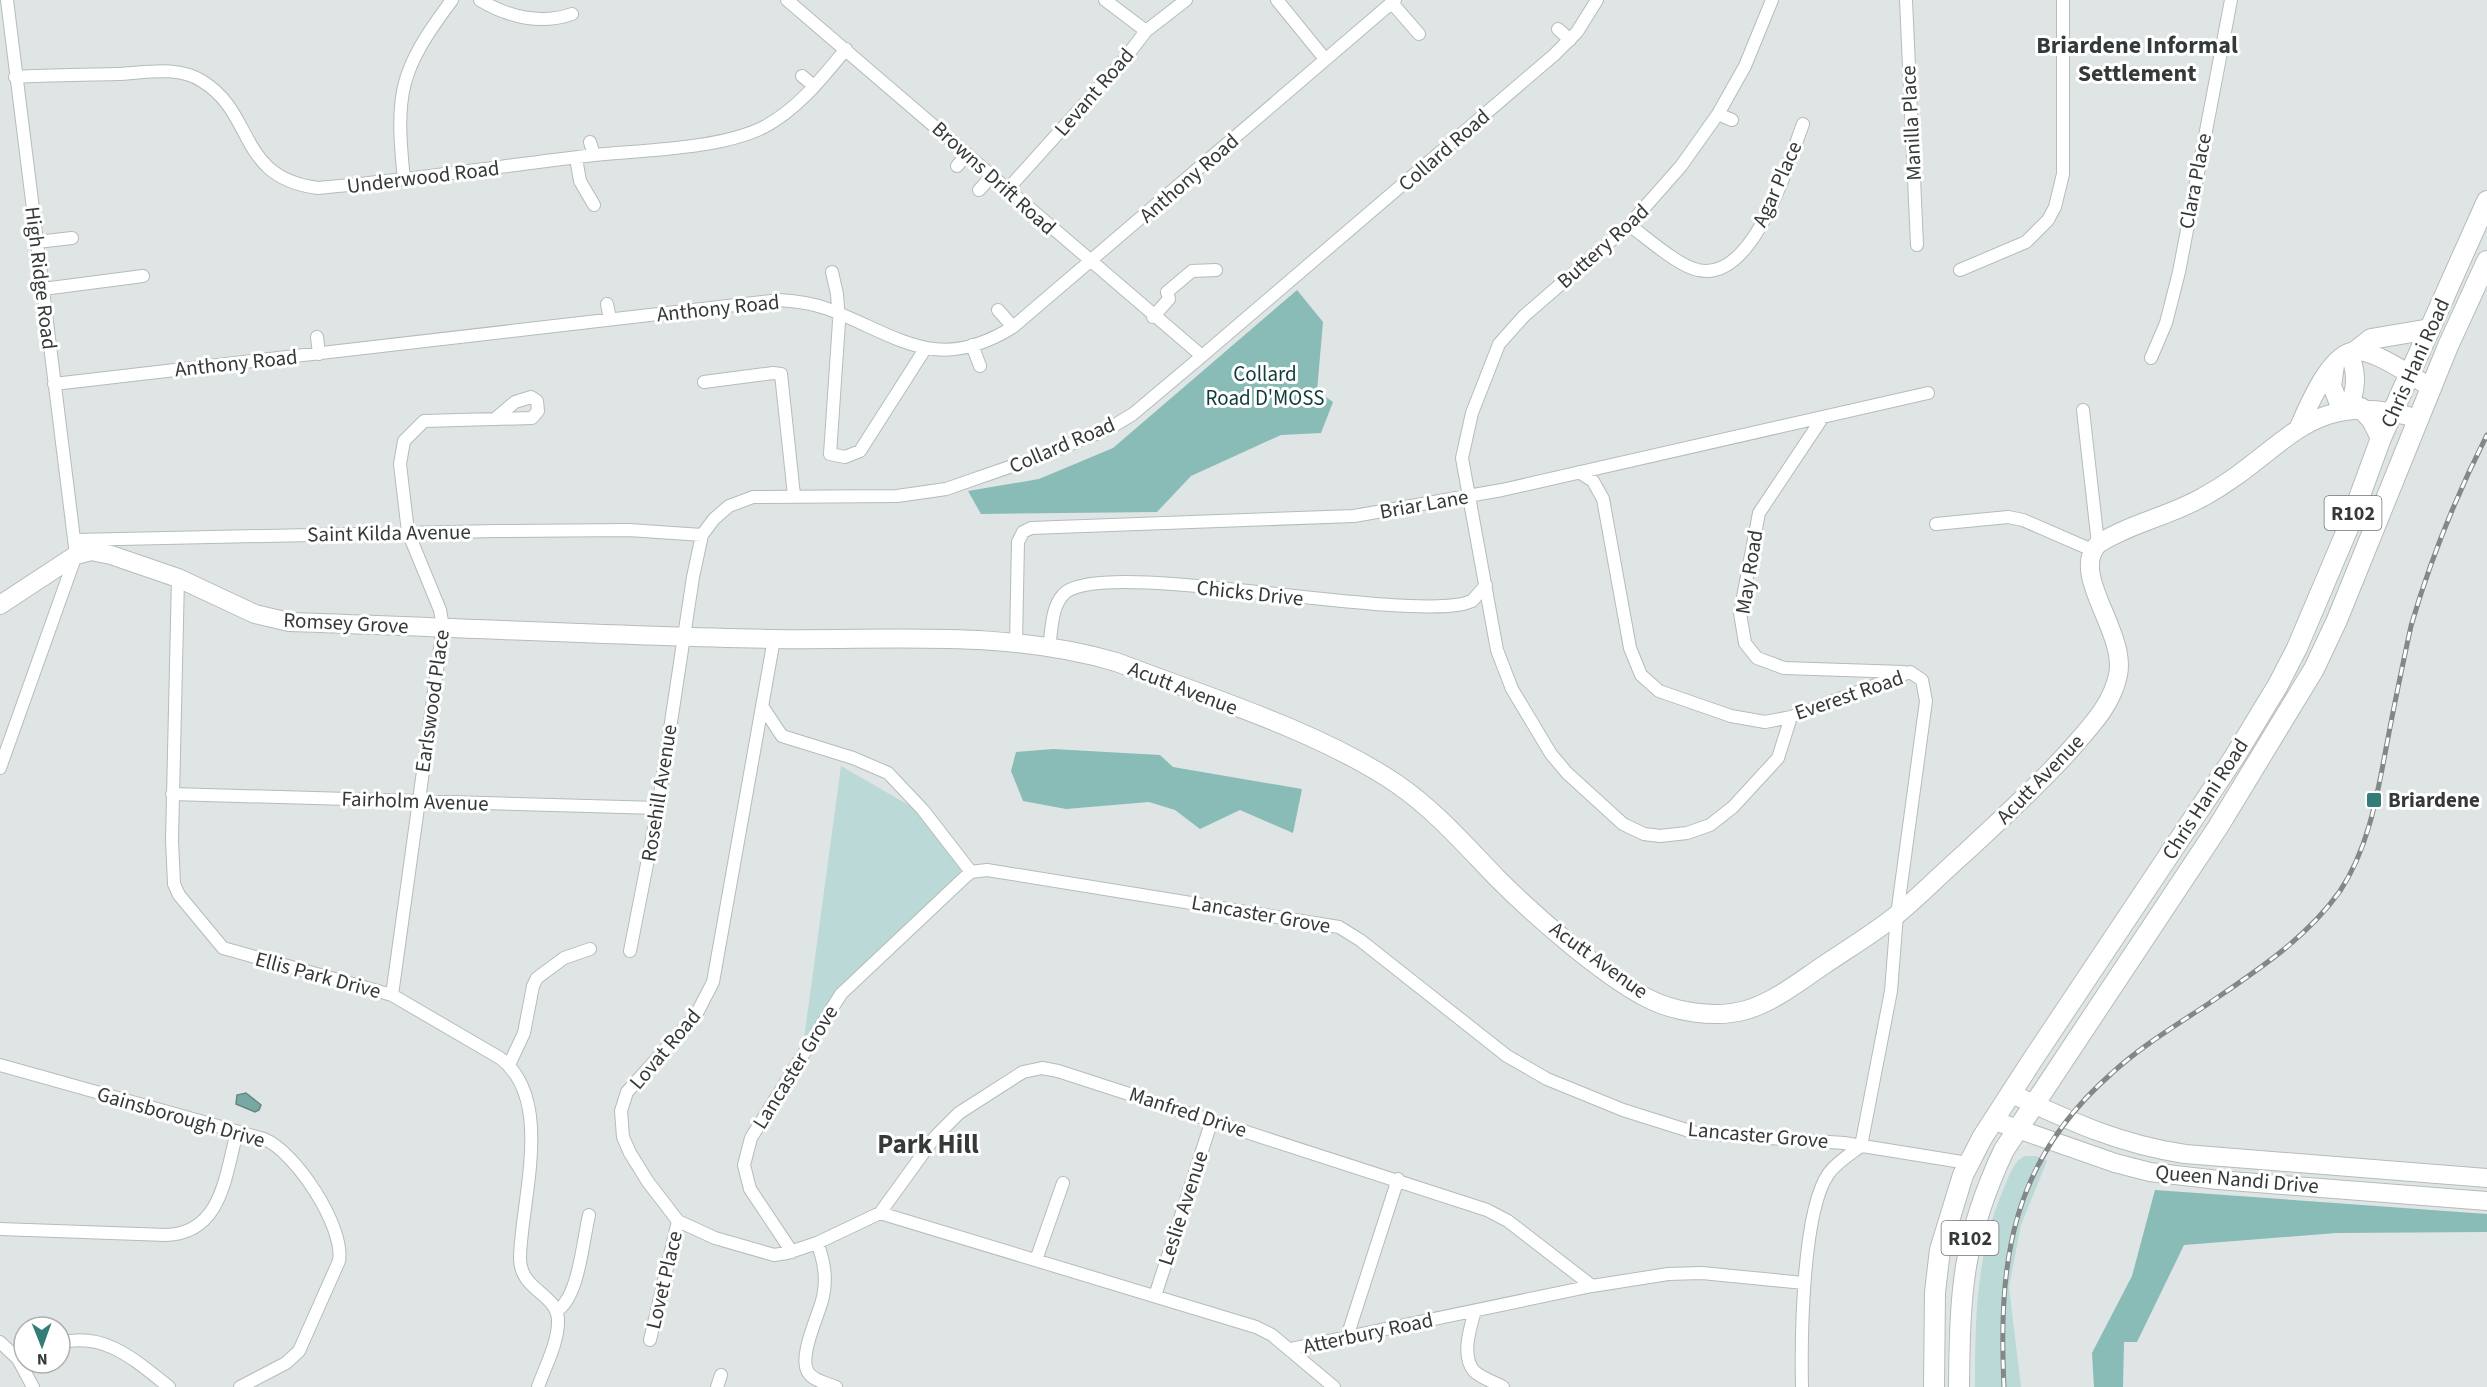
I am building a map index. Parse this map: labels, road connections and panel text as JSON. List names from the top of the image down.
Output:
{
  "streets": {
    "main road": ["Chris Hani Road", "R102"],
    "street": [
      "Levant Road",
      "Manilla Place",
      "Collard Road",
      "Underwood Road",
      "Browns Drift Road",
      "Anthony Road",
      "Clara Place",
      "Agar Place",
      "Buttery Road",
      "High Ridge Road",
      "Briar Lane",
      "Saint Kilda Avenue",
      "May Road",
      "Chicks Drive",
      "Romsey Grove",
      "Acutt Avenue",
      "Everest Road",
      "Earlswood Place",
      "Rosehill Avenue",
      "Fairholm Avenue",
      "Lancaster Grove",
      "Ellis Park Drive",
      "Lovat Road",
      "Manfred Drive",
      "Gainsborough Drive",
      "Queen Nandi Drive",
      "Leslie Avenue",
      "Lovet Place",
      "Atterbury Road"
    ]
  },
  "crossings": [
    ["Levant Road", "Browns Drift Road"],
    ["Collard Road", "Browns Drift Road"],
    ["Collard Road", "Saint Kilda Avenue"],
    ["Underwood Road", "Browns Drift Road"],
    ["Underwood Road", "High Ridge Road"],
    ["Browns Drift Road", "Anthony Road"],
    ["Anthony Road", "High Ridge Road"],
    ["Agar Place", "Buttery Road"],
    ["Buttery Road", "Briar Lane"],
    ["Buttery Road", "Chicks Drive"],
    ["Buttery Road", "Everest Road"],
    ["High Ridge Road", "Saint Kilda Avenue"],
    ["High Ridge Road", "Romsey Grove"],
    ["Chris Hani Road", "Lancaster Grove"],
    ["Chris Hani Road", "Queen Nandi Drive"],
    ["Briar Lane", "May Road"],
    ["Briar Lane", "Acutt Avenue"],
    ["Briar Lane", "Everest Road"],
    ["Saint Kilda Avenue", "Romsey Grove"],
    ["Saint Kilda Avenue", "Earlswood Place"],
    ["May Road", "Everest Road"],
    ["Chicks Drive", "Acutt Avenue"],
    ["Romsey Grove", "Acutt Avenue"],
    ["Romsey Grove", "Earlswood Place"],
    ["Romsey Grove", "Rosehill Avenue"],
    ["Romsey Grove", "Ellis Park Drive"],
    ["Acutt Avenue", "Everest Road"],
    ["Acutt Avenue", "Rosehill Avenue"],
    ["Acutt Avenue", "Lovat Road"],
    ["Everest Road", "Lancaster Grove"],
    ["Earlswood Place", "Fairholm Avenue"],
    ["Earlswood Place", "Ellis Park Drive"],
    ["Rosehill Avenue", "Fairholm Avenue"],
    ["Fairholm Avenue", "Ellis Park Drive"],
    ["Lancaster Grove", "Manfred Drive"],
    ["Lovat Road", "Lovet Place"],
    ["Manfred Drive", "Leslie Avenue"],
    ["Manfred Drive", "Atterbury Road"],
    ["Leslie Avenue", "Atterbury Road"]
  ],
  "districts": ["Briardene Informal Settlement", "Park Hill"],
  "parks": ["Collard Road D'MOSS"],
  "places": {
    "transit": ["Briardene"]
  },
  "north": "bottom"
}
